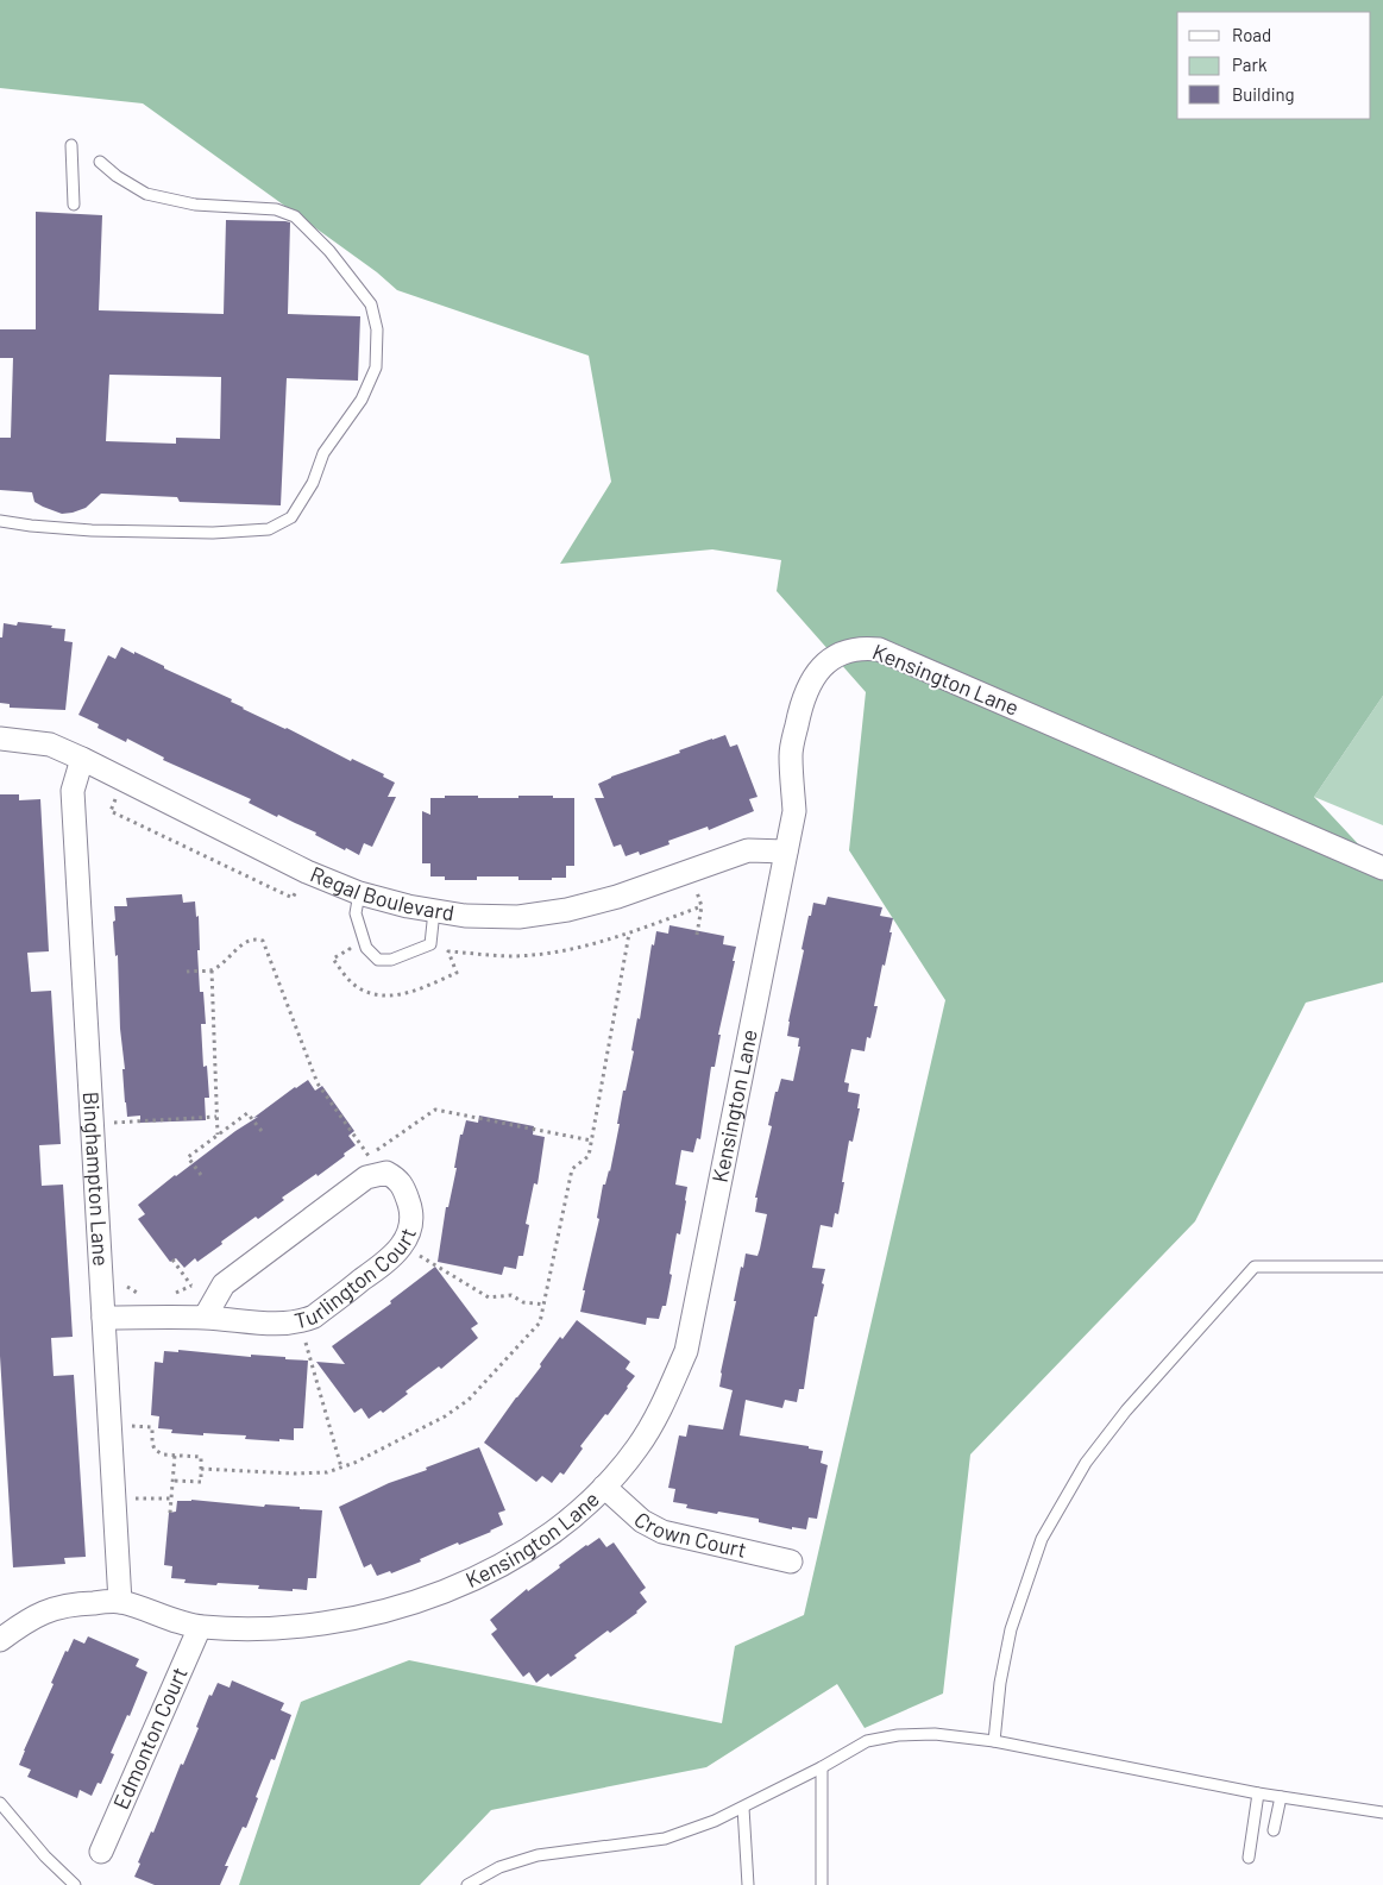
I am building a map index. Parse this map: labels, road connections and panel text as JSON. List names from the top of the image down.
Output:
{
  "streets": {
    "street": [
      "Kensington Lane",
      "Regal Boulevard",
      "Binghampton Lane",
      "Turlington Court",
      "Crown Court",
      "Edmonton Court"
    ]
  },
  "crossings": [
    ["Kensington Lane", "Regal Boulevard"],
    ["Kensington Lane", "Binghampton Lane"],
    ["Kensington Lane", "Crown Court"],
    ["Kensington Lane", "Edmonton Court"],
    ["Regal Boulevard", "Binghampton Lane"],
    ["Binghampton Lane", "Turlington Court"]
  ],
  "legend": ["Road", "Park", "Building"]
}
